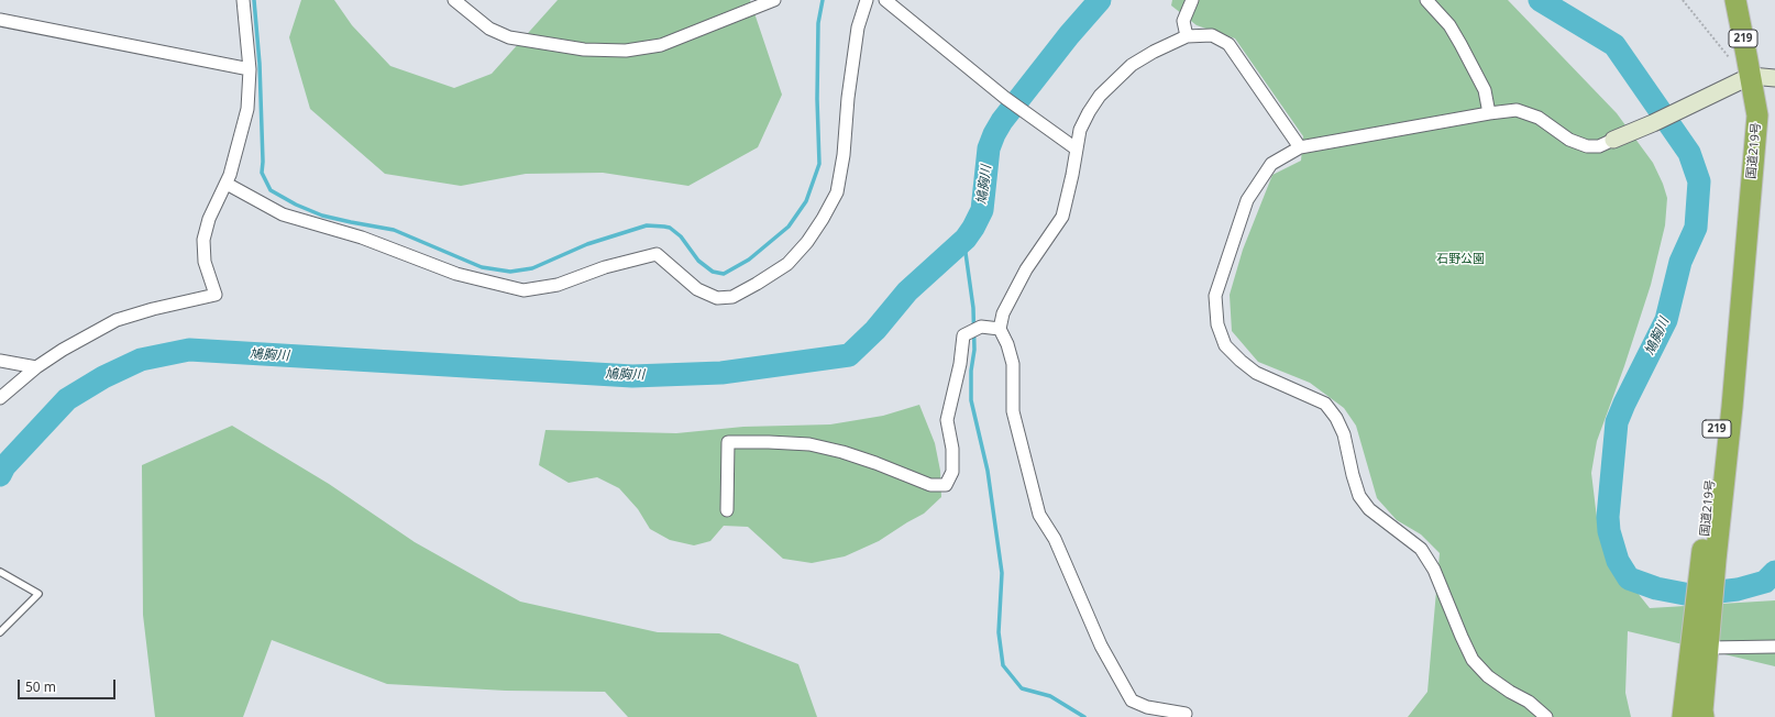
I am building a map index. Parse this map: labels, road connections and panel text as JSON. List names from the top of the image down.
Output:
{
  "streets": {
    "highway": ["219", "国道219号"]
  },
  "water": ["鳩胸川"],
  "parks": ["石野公園"],
  "scale_bar": "50 m"
}
